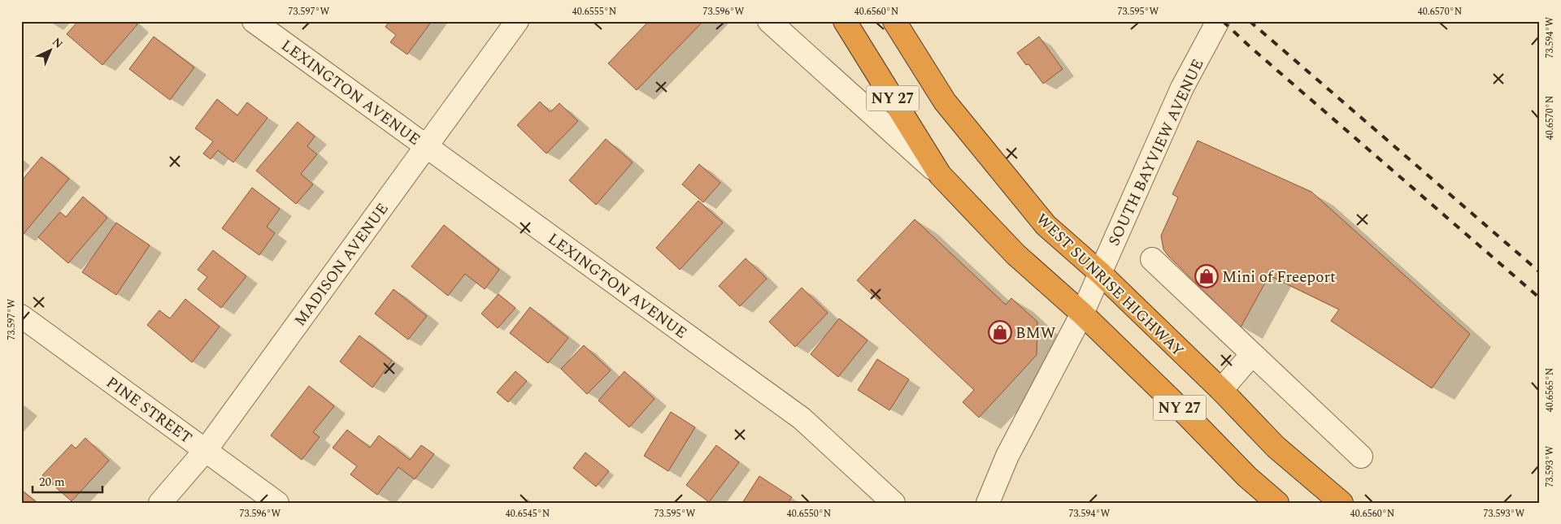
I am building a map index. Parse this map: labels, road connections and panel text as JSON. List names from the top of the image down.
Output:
{
  "streets": {
    "highway": ["NY 27", "WEST SUNRISE HIGHWAY"],
    "street": [
      "LEXINGTON AVENUE",
      "SOUTH BAYVIEW AVENUE",
      "MADISON AVENUE",
      "PINE STREET"
    ]
  },
  "crossings": [
    ["LEXINGTON AVENUE", "MADISON AVENUE"],
    ["NY 27", "SOUTH BAYVIEW AVENUE"],
    ["SOUTH BAYVIEW AVENUE", "WEST SUNRISE HIGHWAY"],
    ["MADISON AVENUE", "PINE STREET"]
  ],
  "places": {
    "shop": ["Mini of Freeport", "BMW"]
  },
  "scale_bar": "20 m",
  "north": "top right",
  "coordinates": [
    "73.597°W",
    "40.6555°N",
    "73.596°W",
    "40.6560°N",
    "73.595°W",
    "40.6570°N",
    "73.594°W",
    "40.6565°N",
    "73.593°W",
    "40.6545°N",
    "40.6550°N"
  ]
}
